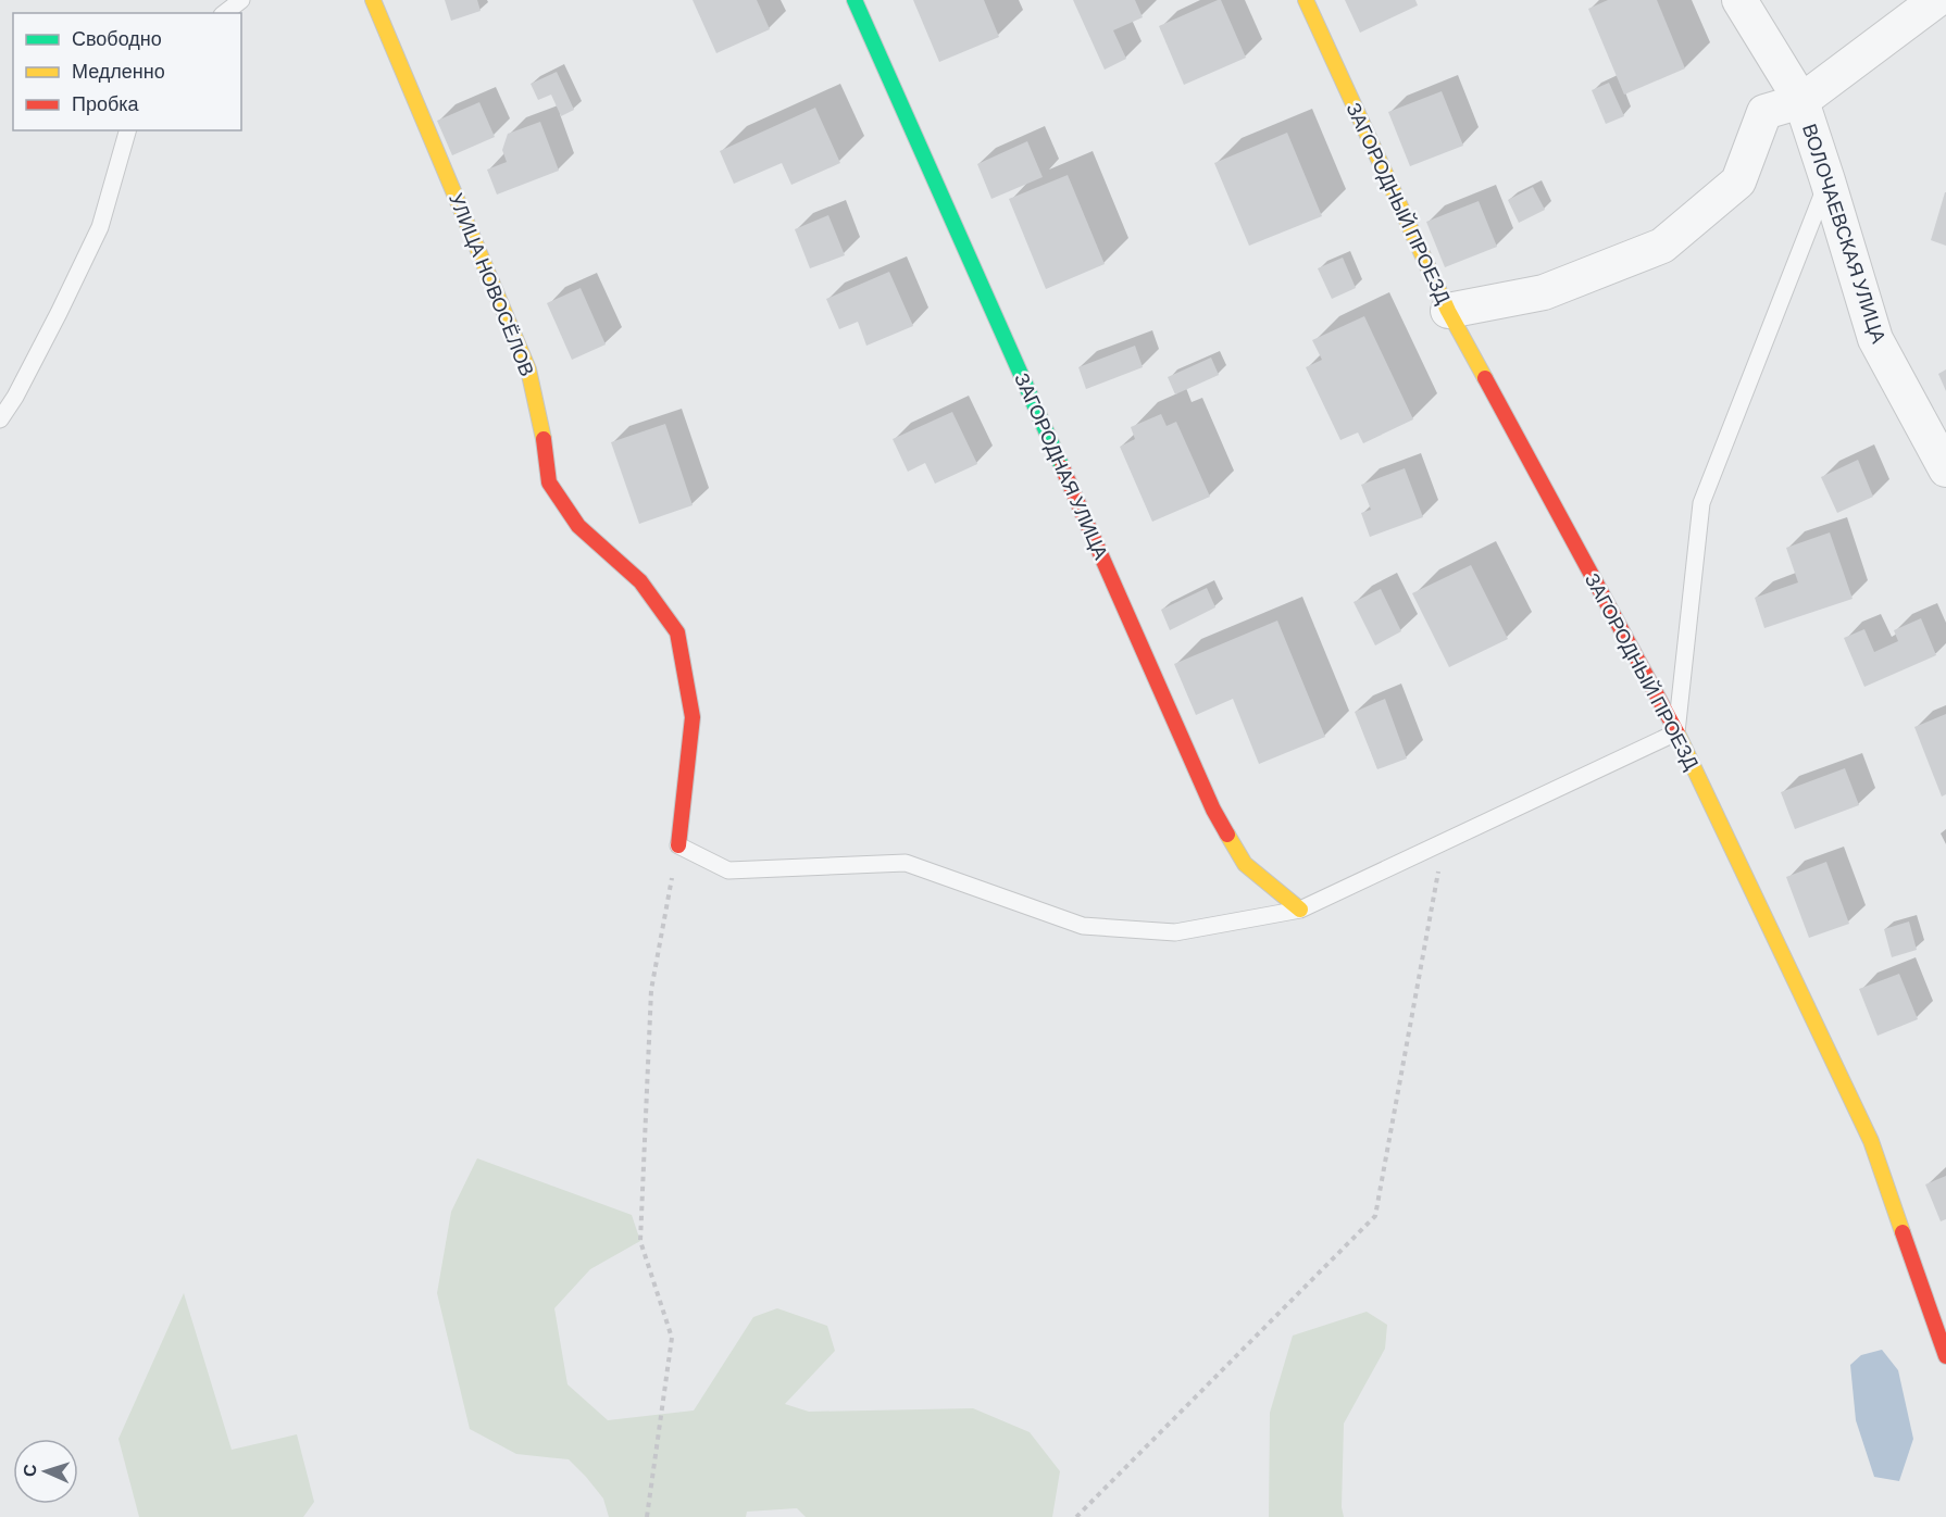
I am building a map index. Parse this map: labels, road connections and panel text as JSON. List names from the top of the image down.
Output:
{
  "streets": {
    "street": [
      "ЗАГОРОДНЫЙ ПРОЕЗД",
      "ВОЛОЧАЕВСКАЯ УЛИЦА",
      "УЛИЦА НОВОСЁЛОВ",
      "ЗАГОРОДНАЯ УЛИЦА"
    ]
  },
  "legend": ["Свободно", "Медленно", "Пробка"],
  "north": "left"
}
